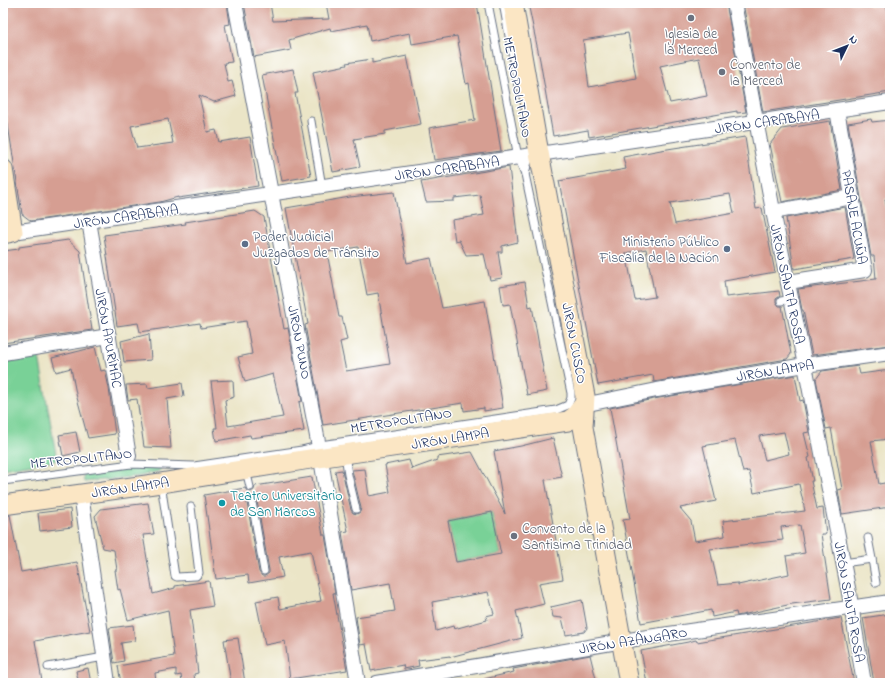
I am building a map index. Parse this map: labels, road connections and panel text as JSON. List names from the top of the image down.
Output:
{
  "streets": {
    "street": [
      "JIRÓN CARABAYA",
      "PASAJE ACUÑA",
      "JIRÓN SANTA ROSA",
      "JIRÓN APURÍMAC",
      "JIRÓN PUNO",
      "JIRÓN CUSCO",
      "JIRÓN LAMPA",
      "JIRÓN AZÁNGARO"
    ],
    "lane": ["METROPOLITANO"]
  },
  "crossings": [
    ["METROPOLITANO", "JIRÓN CARABAYA"],
    ["METROPOLITANO", "JIRÓN PUNO"],
    ["METROPOLITANO", "JIRÓN CUSCO"],
    ["METROPOLITANO", "JIRÓN LAMPA"],
    ["JIRÓN CARABAYA", "PASAJE ACUÑA"],
    ["JIRÓN CARABAYA", "JIRÓN SANTA ROSA"],
    ["JIRÓN CARABAYA", "JIRÓN APURÍMAC"],
    ["JIRÓN CARABAYA", "JIRÓN PUNO"],
    ["JIRÓN CARABAYA", "JIRÓN CUSCO"],
    ["PASAJE ACUÑA", "JIRÓN SANTA ROSA"],
    ["JIRÓN SANTA ROSA", "JIRÓN LAMPA"],
    ["JIRÓN SANTA ROSA", "JIRÓN AZÁNGARO"],
    ["JIRÓN PUNO", "JIRÓN LAMPA"],
    ["JIRÓN CUSCO", "JIRÓN LAMPA"],
    ["JIRÓN CUSCO", "JIRÓN AZÁNGARO"]
  ],
  "places": [
    "Iglesia de la Merced",
    "Convento de la Merced",
    "Poder Judicial Juzgados de Tránsito",
    "Ministerio Público Fiscalía de la Nación",
    "Teatro Universitario de San Marcos",
    "Convento de la Santisima Trinidad"
  ],
  "north": "top right"
}
